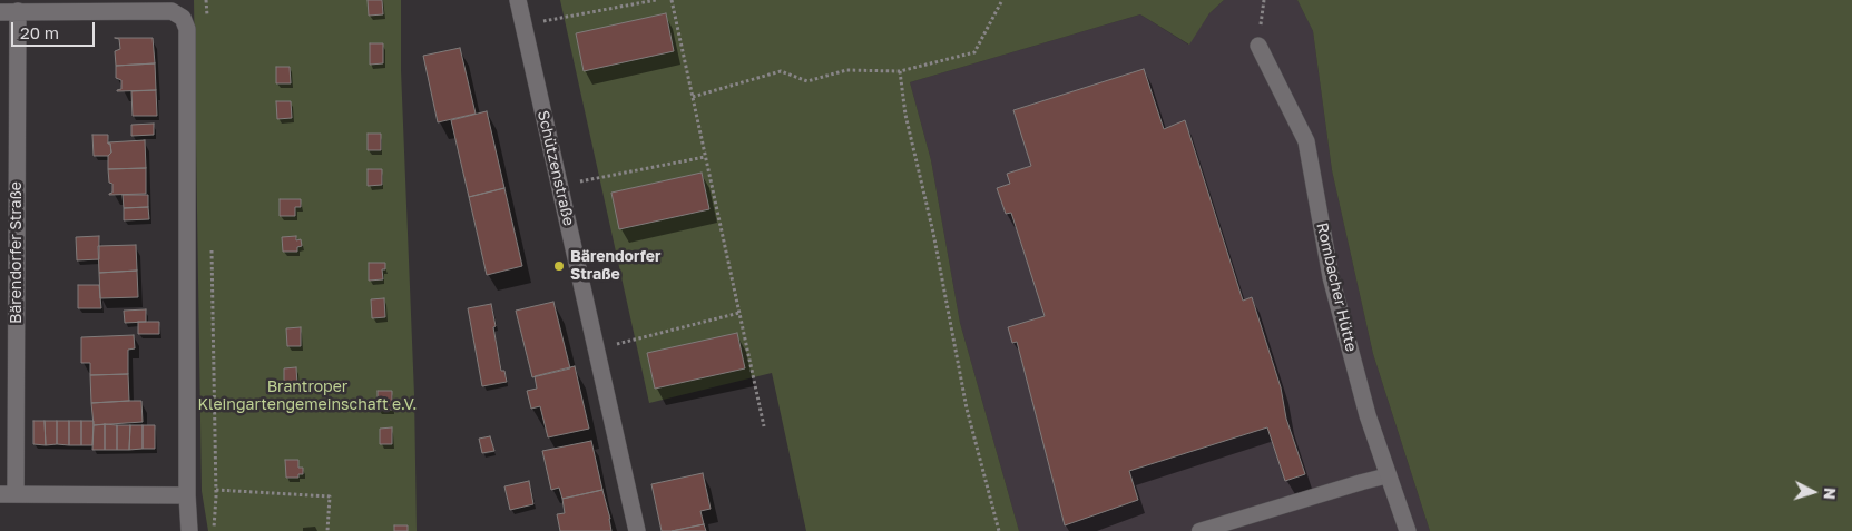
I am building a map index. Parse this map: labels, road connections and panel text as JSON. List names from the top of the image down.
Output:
{
  "streets": {
    "street": ["Schützenstraße", "Bärendorfer Straße", "Rombacher Hütte"]
  },
  "parks": ["Brantroper Kleingartengemeinschaft e.V."],
  "places": ["Bärendorfer Straße"],
  "scale_bar": "20 m",
  "north": "right"
}
